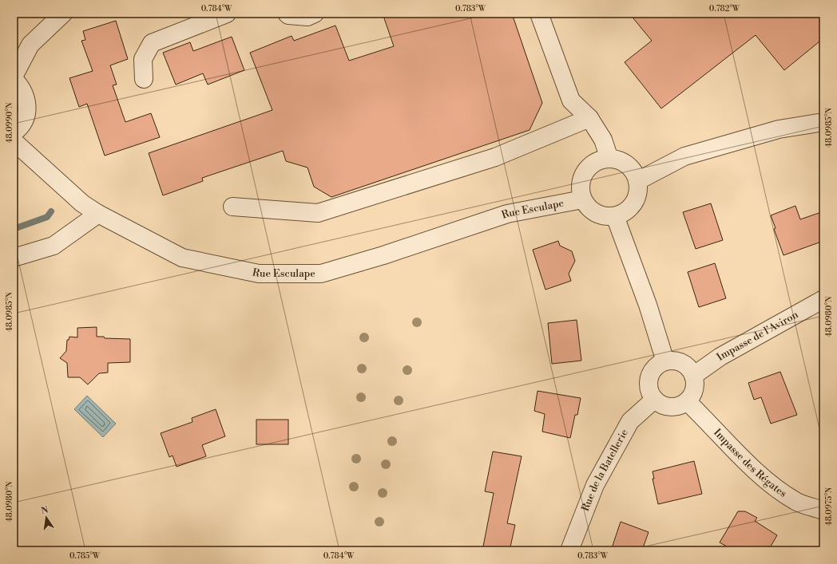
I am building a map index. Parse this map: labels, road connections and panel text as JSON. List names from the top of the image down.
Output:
{
  "streets": {
    "street": [
      "Rue Esculape",
      "Impasse de l'Aviron",
      "Impasse des Régates",
      "Rue de la Batellerie"
    ]
  },
  "crossings": [
    ["Impasse de l'Aviron", "Impasse des Régates"],
    ["Impasse de l'Aviron", "Rue de la Batellerie"],
    ["Impasse des Régates", "Rue de la Batellerie"]
  ],
  "north": "top",
  "coordinates": [
    "0.784°W",
    "0.783°W",
    "0.782°W",
    "48.0990°N",
    "48.0985°N",
    "48.0980°N",
    "48.0975°N",
    "0.785°W"
  ]
}
